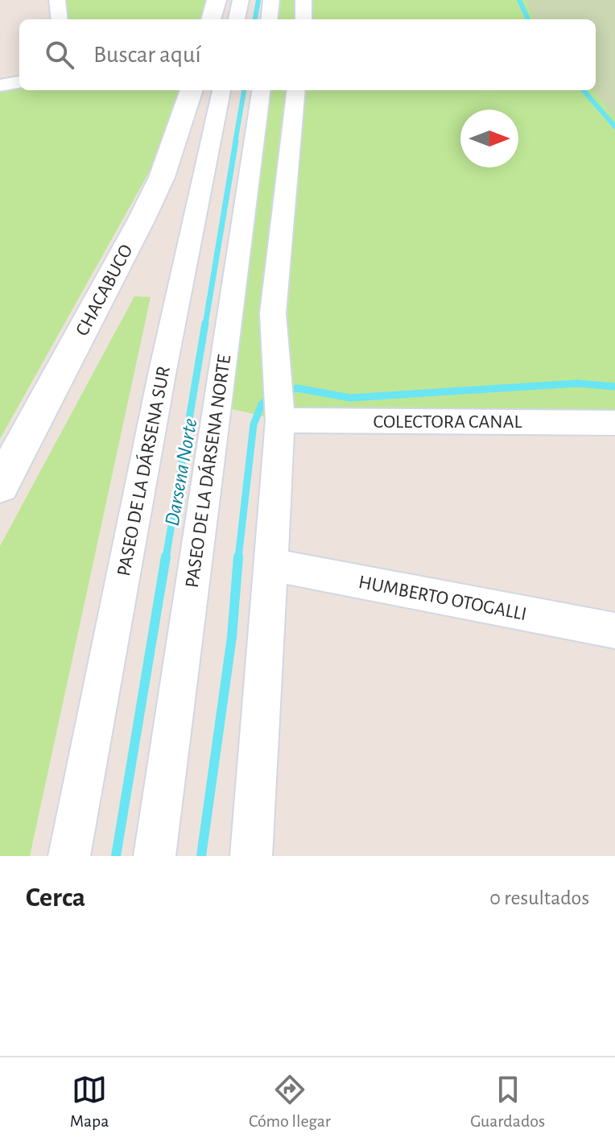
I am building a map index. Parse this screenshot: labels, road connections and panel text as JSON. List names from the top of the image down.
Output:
{
  "streets": {
    "main road": ["CHACABUCO"],
    "street": [
      "COLECTORA CANAL",
      "PASEO DE LA DÁRSENA SUR",
      "PASEO DE LA DÁRSENA NORTE",
      "HUMBERTO OTOGALLI"
    ]
  },
  "water": ["Darsena Norte"],
  "north": "right",
  "page": {
    "search": "Buscar aquí",
    "heading": ["Cerca", "0 resultados"],
    "nav": ["Mapa", "Cómo llegar", "Guardados"]
  }
}
